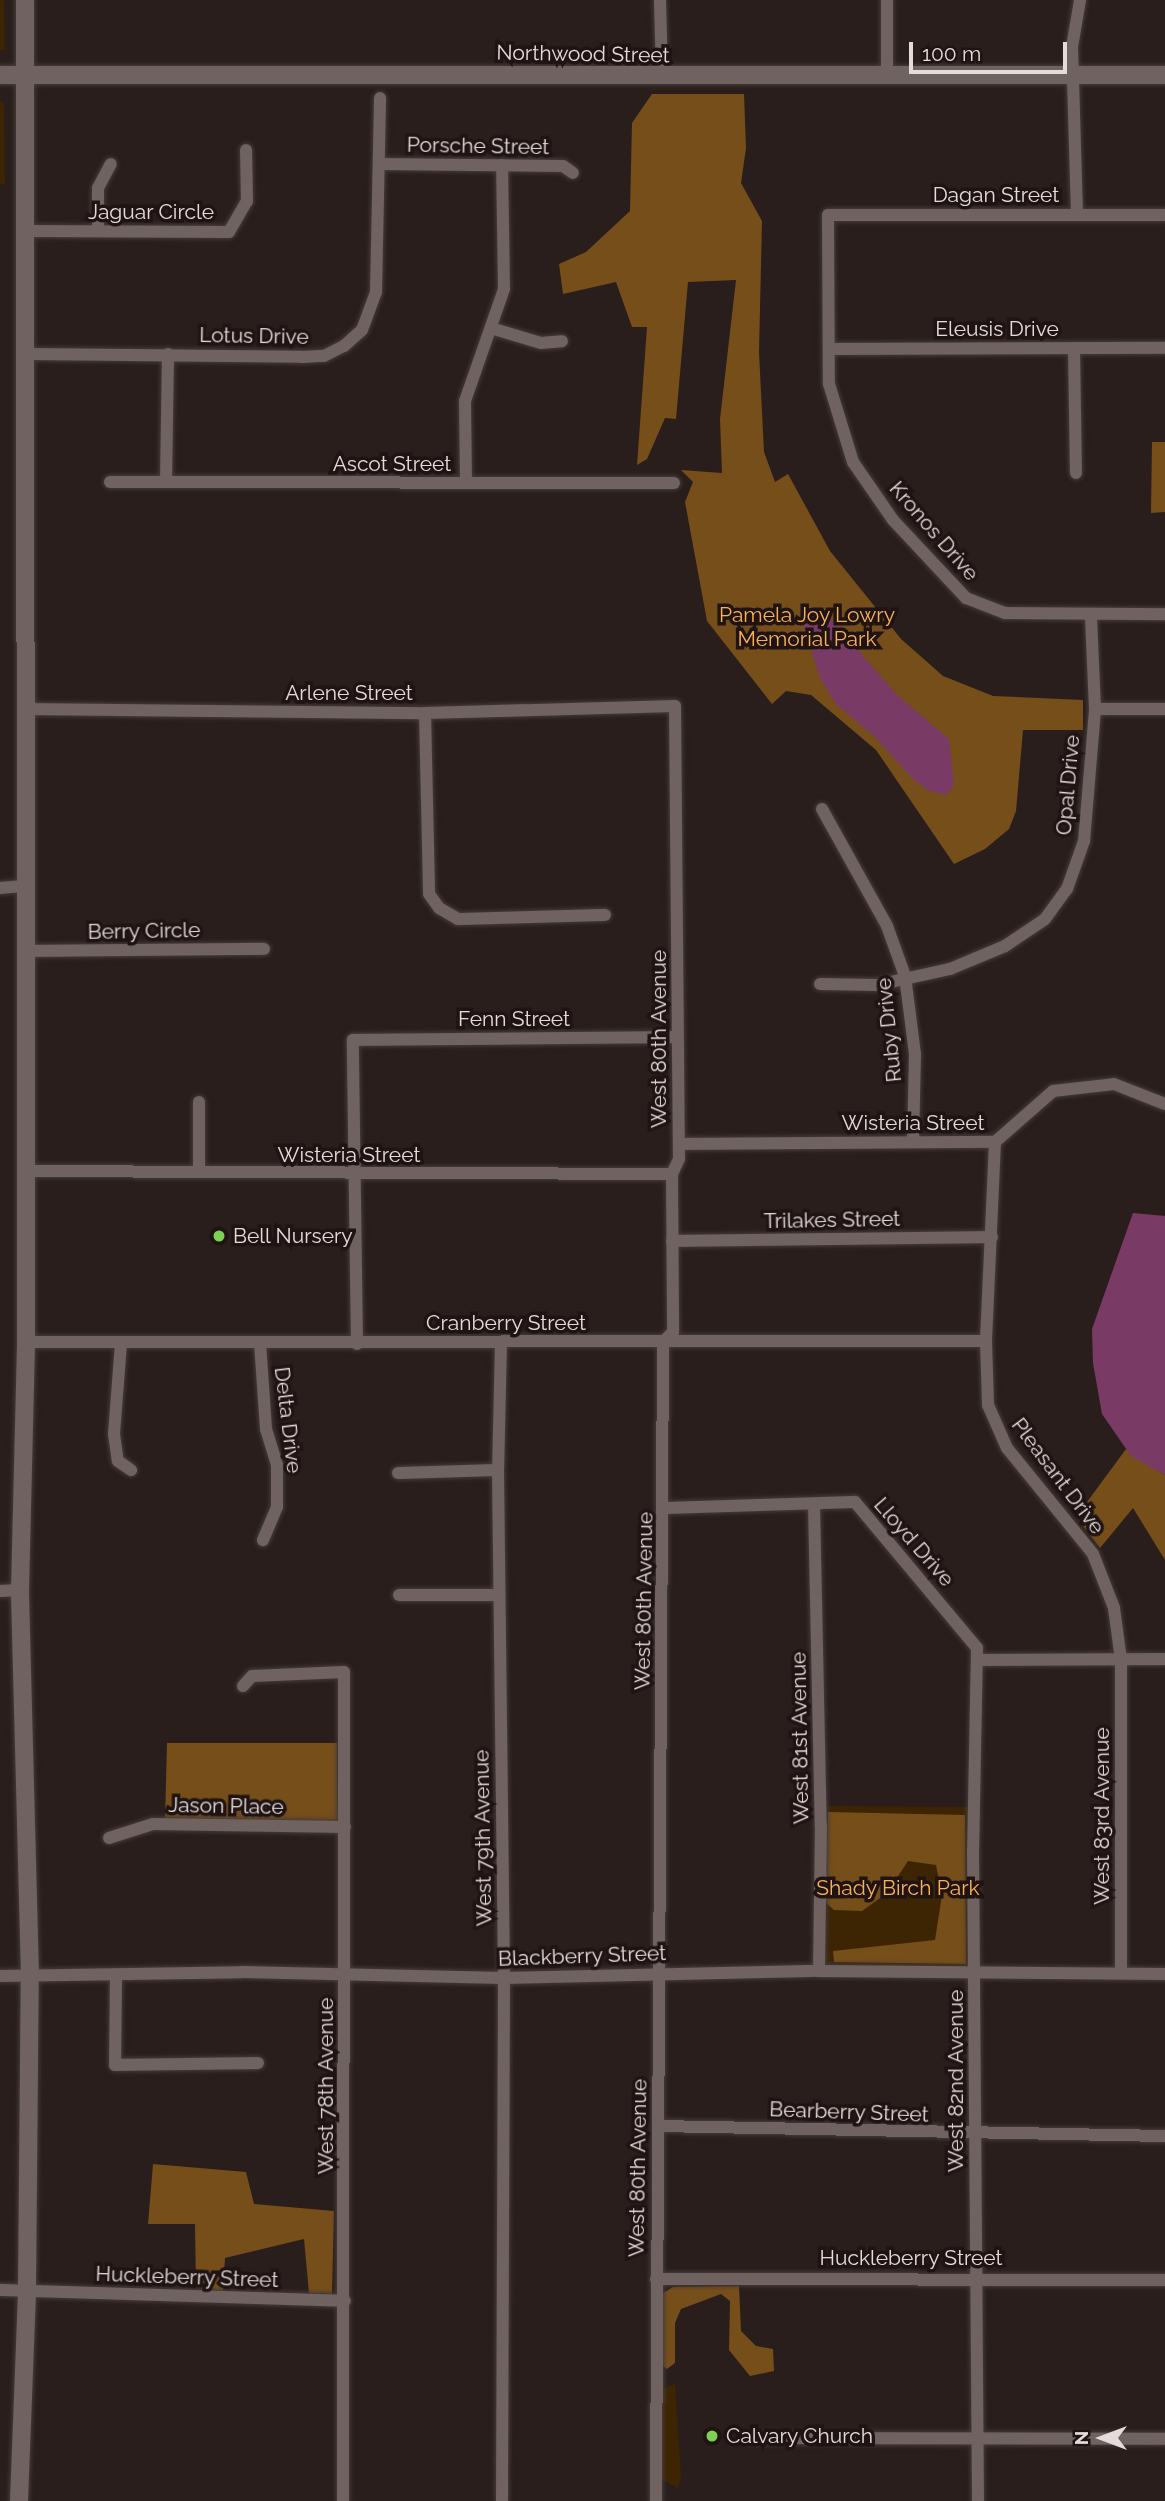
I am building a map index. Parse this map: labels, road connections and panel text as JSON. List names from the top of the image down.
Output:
{
  "streets": {
    "street": [
      "Northwood Street",
      "Porsche Street",
      "Dagan Street",
      "Jaguar Circle",
      "Eleusis Drive",
      "Lotus Drive",
      "Ascot Street",
      "Kronos Drive",
      "Arlene Street",
      "Opal Drive",
      "Berry Circle",
      "Fenn Street",
      "Ruby Drive",
      "West 80th Avenue",
      "Wisteria Street",
      "Trilakes Street",
      "Cranberry Street",
      "Delta Drive",
      "Pleasant Drive",
      "Lloyd Drive",
      "West 81st Avenue",
      "Jason Place",
      "West 83rd Avenue",
      "West 79th Avenue",
      "Blackberry Street",
      "West 82nd Avenue",
      "West 78th Avenue",
      "Bearberry Street",
      "Huckleberry Street"
    ]
  },
  "crossings": [
    ["Porsche Street", "Lotus Drive"],
    ["Dagan Street", "Kronos Drive"],
    ["Eleusis Drive", "Kronos Drive"],
    ["Kronos Drive", "Opal Drive"],
    ["Arlene Street", "West 80th Avenue"],
    ["Opal Drive", "Ruby Drive"],
    ["Fenn Street", "West 80th Avenue"],
    ["Fenn Street", "Wisteria Street"],
    ["Ruby Drive", "Wisteria Street"],
    ["West 80th Avenue", "Wisteria Street"],
    ["West 80th Avenue", "Trilakes Street"],
    ["West 80th Avenue", "Cranberry Street"],
    ["West 80th Avenue", "Lloyd Drive"],
    ["West 80th Avenue", "Blackberry Street"],
    ["West 80th Avenue", "Bearberry Street"],
    ["West 80th Avenue", "Huckleberry Street"],
    ["Wisteria Street", "Pleasant Drive"],
    ["Trilakes Street", "Pleasant Drive"],
    ["Cranberry Street", "Delta Drive"],
    ["Cranberry Street", "Pleasant Drive"],
    ["Cranberry Street", "West 79th Avenue"],
    ["Pleasant Drive", "West 83rd Avenue"],
    ["Lloyd Drive", "West 81st Avenue"],
    ["Lloyd Drive", "West 82nd Avenue"],
    ["West 81st Avenue", "Blackberry Street"],
    ["Jason Place", "West 78th Avenue"],
    ["West 83rd Avenue", "Blackberry Street"],
    ["West 79th Avenue", "Blackberry Street"],
    ["Blackberry Street", "West 82nd Avenue"],
    ["Blackberry Street", "West 78th Avenue"],
    ["West 82nd Avenue", "Bearberry Street"],
    ["West 82nd Avenue", "Huckleberry Street"],
    ["West 78th Avenue", "Huckleberry Street"]
  ],
  "parks": ["Pamela Joy Lowry Memorial Park", "Shady Birch Park"],
  "places": ["Bell Nursery", "Calvary Church"],
  "scale_bar": "100 m",
  "north": "left"
}
